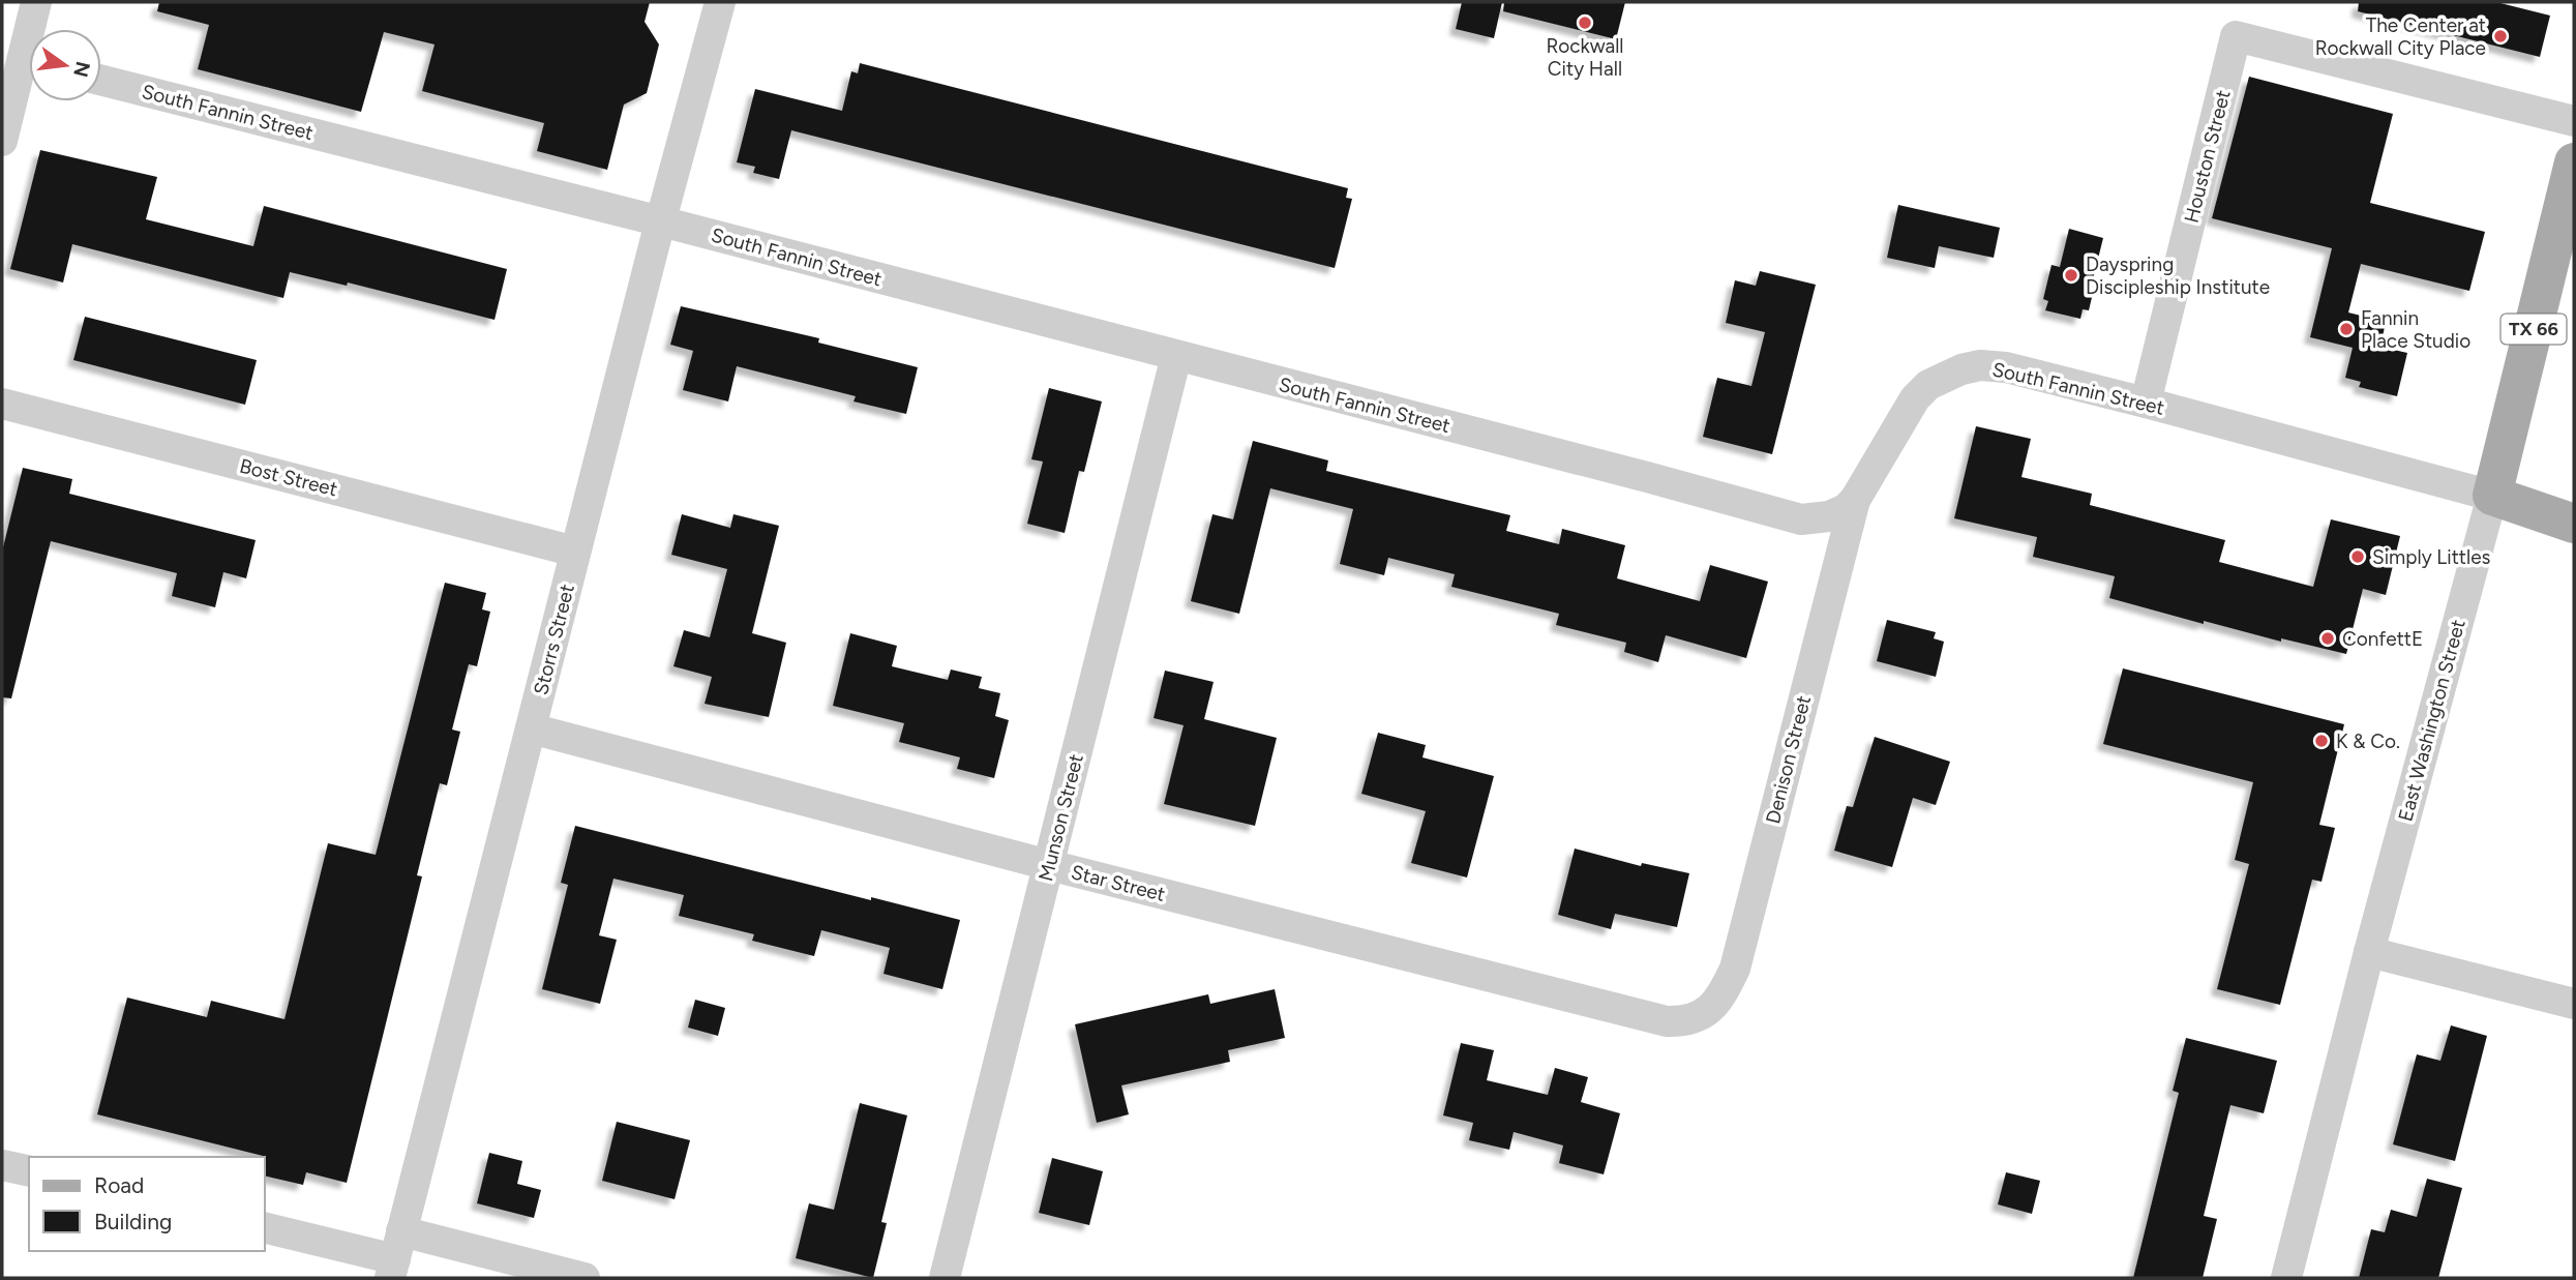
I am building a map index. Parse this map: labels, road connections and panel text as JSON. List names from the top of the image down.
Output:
{
  "streets": {
    "main road": ["South Fannin Street", "TX 66", "East Washington Street"],
    "street": [
      "Houston Street",
      "Bost Street",
      "Storrs Street",
      "Denison Street",
      "Munson Street",
      "Star Street"
    ]
  },
  "crossings": [
    ["South Fannin Street", "Houston Street"],
    ["South Fannin Street", "Storrs Street"],
    ["South Fannin Street", "East Washington Street"],
    ["South Fannin Street", "Denison Street"],
    ["South Fannin Street", "Munson Street"],
    ["Bost Street", "Storrs Street"],
    ["Storrs Street", "Star Street"],
    ["Denison Street", "Star Street"],
    ["Munson Street", "Star Street"]
  ],
  "places": [
    "Rockwall City Hall",
    "The Center at Rockwall City Place",
    "Dayspring Discipleship Institute",
    "Fannin Place Studio",
    "Simply Littles",
    "ConfettE",
    "K & Co."
  ],
  "legend": ["Road", "Building"],
  "north": "right"
}
